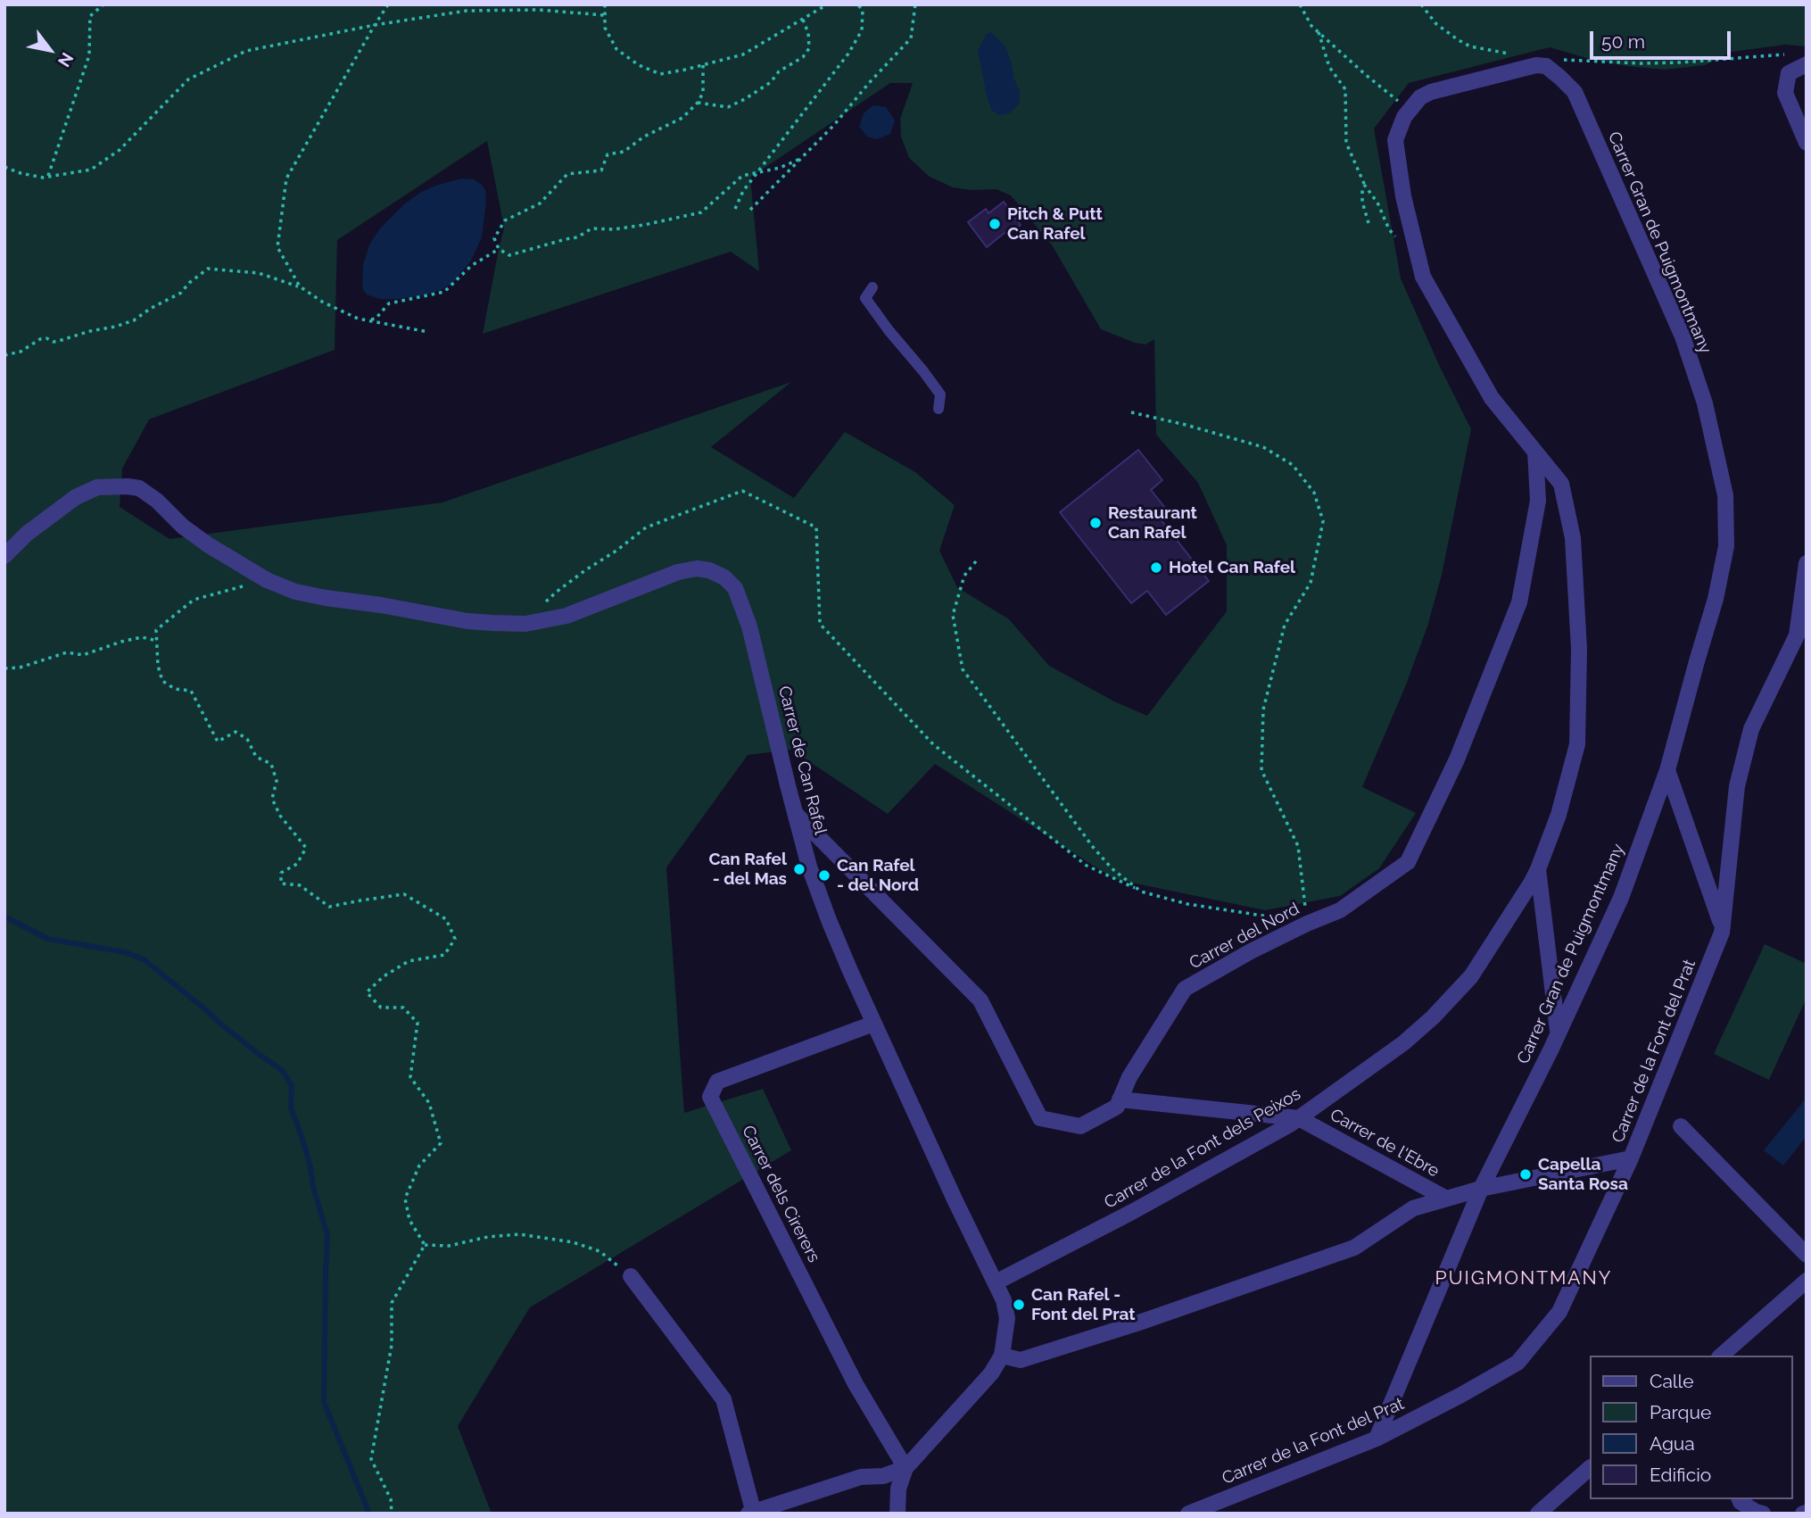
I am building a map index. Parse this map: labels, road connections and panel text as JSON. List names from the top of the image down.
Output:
{
  "streets": {
    "street": [
      "Carrer Gran de Puigmontmany",
      "Carrer de Can Rafel",
      "Carrer del Nord",
      "Carrer de la Font del Prat",
      "Carrer de l'Ebre",
      "Carrer de la Font dels Peixos",
      "Carrer dels Cirerers"
    ]
  },
  "crossings": [
    ["Carrer Gran de Puigmontmany", "Carrer de la Font del Prat"],
    ["Carrer de Can Rafel", "Carrer del Nord"],
    ["Carrer de Can Rafel", "Carrer de la Font dels Peixos"],
    ["Carrer de Can Rafel", "Carrer dels Cirerers"],
    ["Carrer del Nord", "Carrer de l'Ebre"],
    ["Carrer del Nord", "Carrer de la Font dels Peixos"],
    ["Carrer de l'Ebre", "Carrer de la Font dels Peixos"]
  ],
  "districts": ["PUIGMONTMANY"],
  "places": [
    "Pitch & Putt Can Rafel",
    "Restaurant Can Rafel",
    "Hotel Can Rafel",
    "Can Rafel - del Mas",
    "Can Rafel - del Nord",
    "Capella Santa Rosa",
    "Can Rafel - Font del Prat"
  ],
  "legend": [
    "Calle",
    "Parque",
    "Agua",
    "Edificio"
  ],
  "scale_bar": "50 m",
  "north": "bottom right"
}
